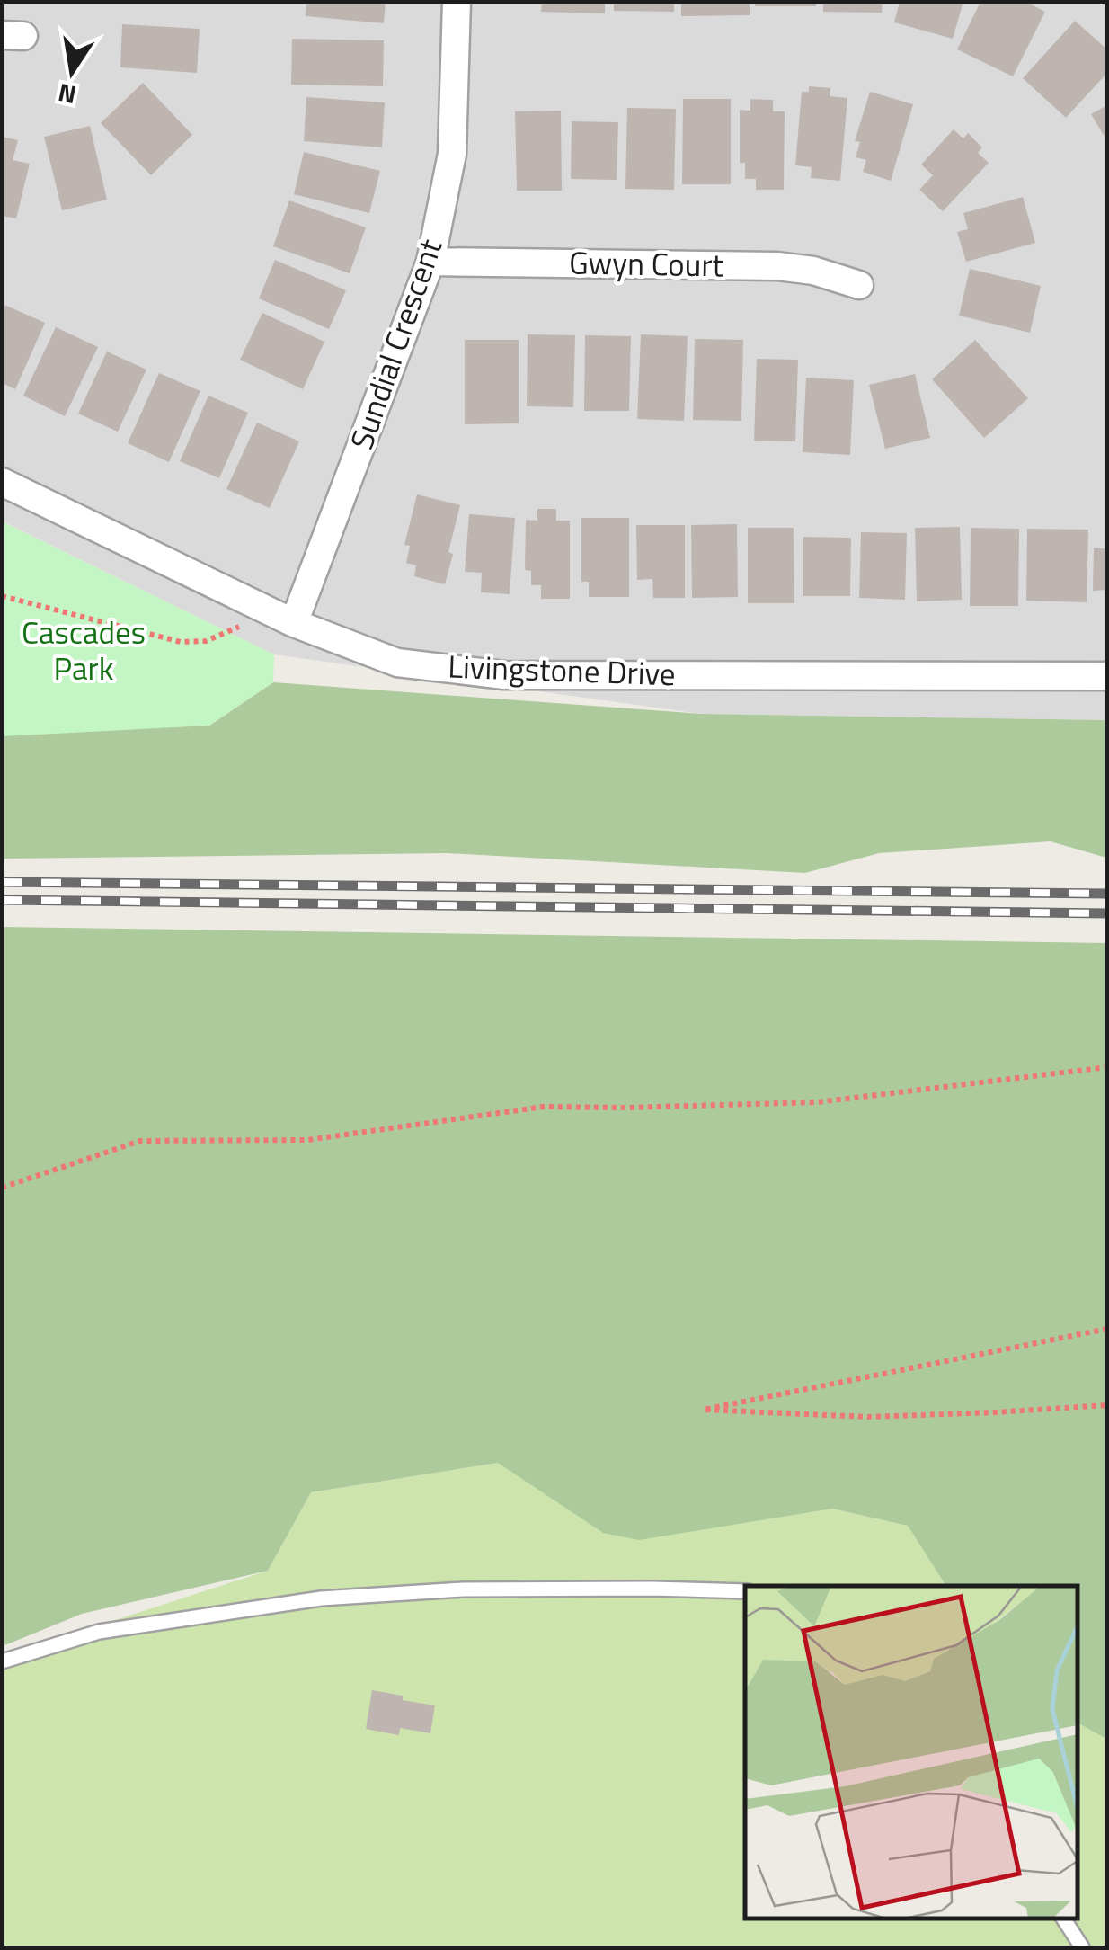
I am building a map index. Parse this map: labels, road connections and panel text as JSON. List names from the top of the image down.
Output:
{
  "streets": {
    "street": ["Gwyn Court", "Sundial Crescent", "Livingstone Drive"]
  },
  "crossings": [
    ["Gwyn Court", "Sundial Crescent"],
    ["Sundial Crescent", "Livingstone Drive"]
  ],
  "parks": ["Cascades Park"],
  "north": "bottom"
}
